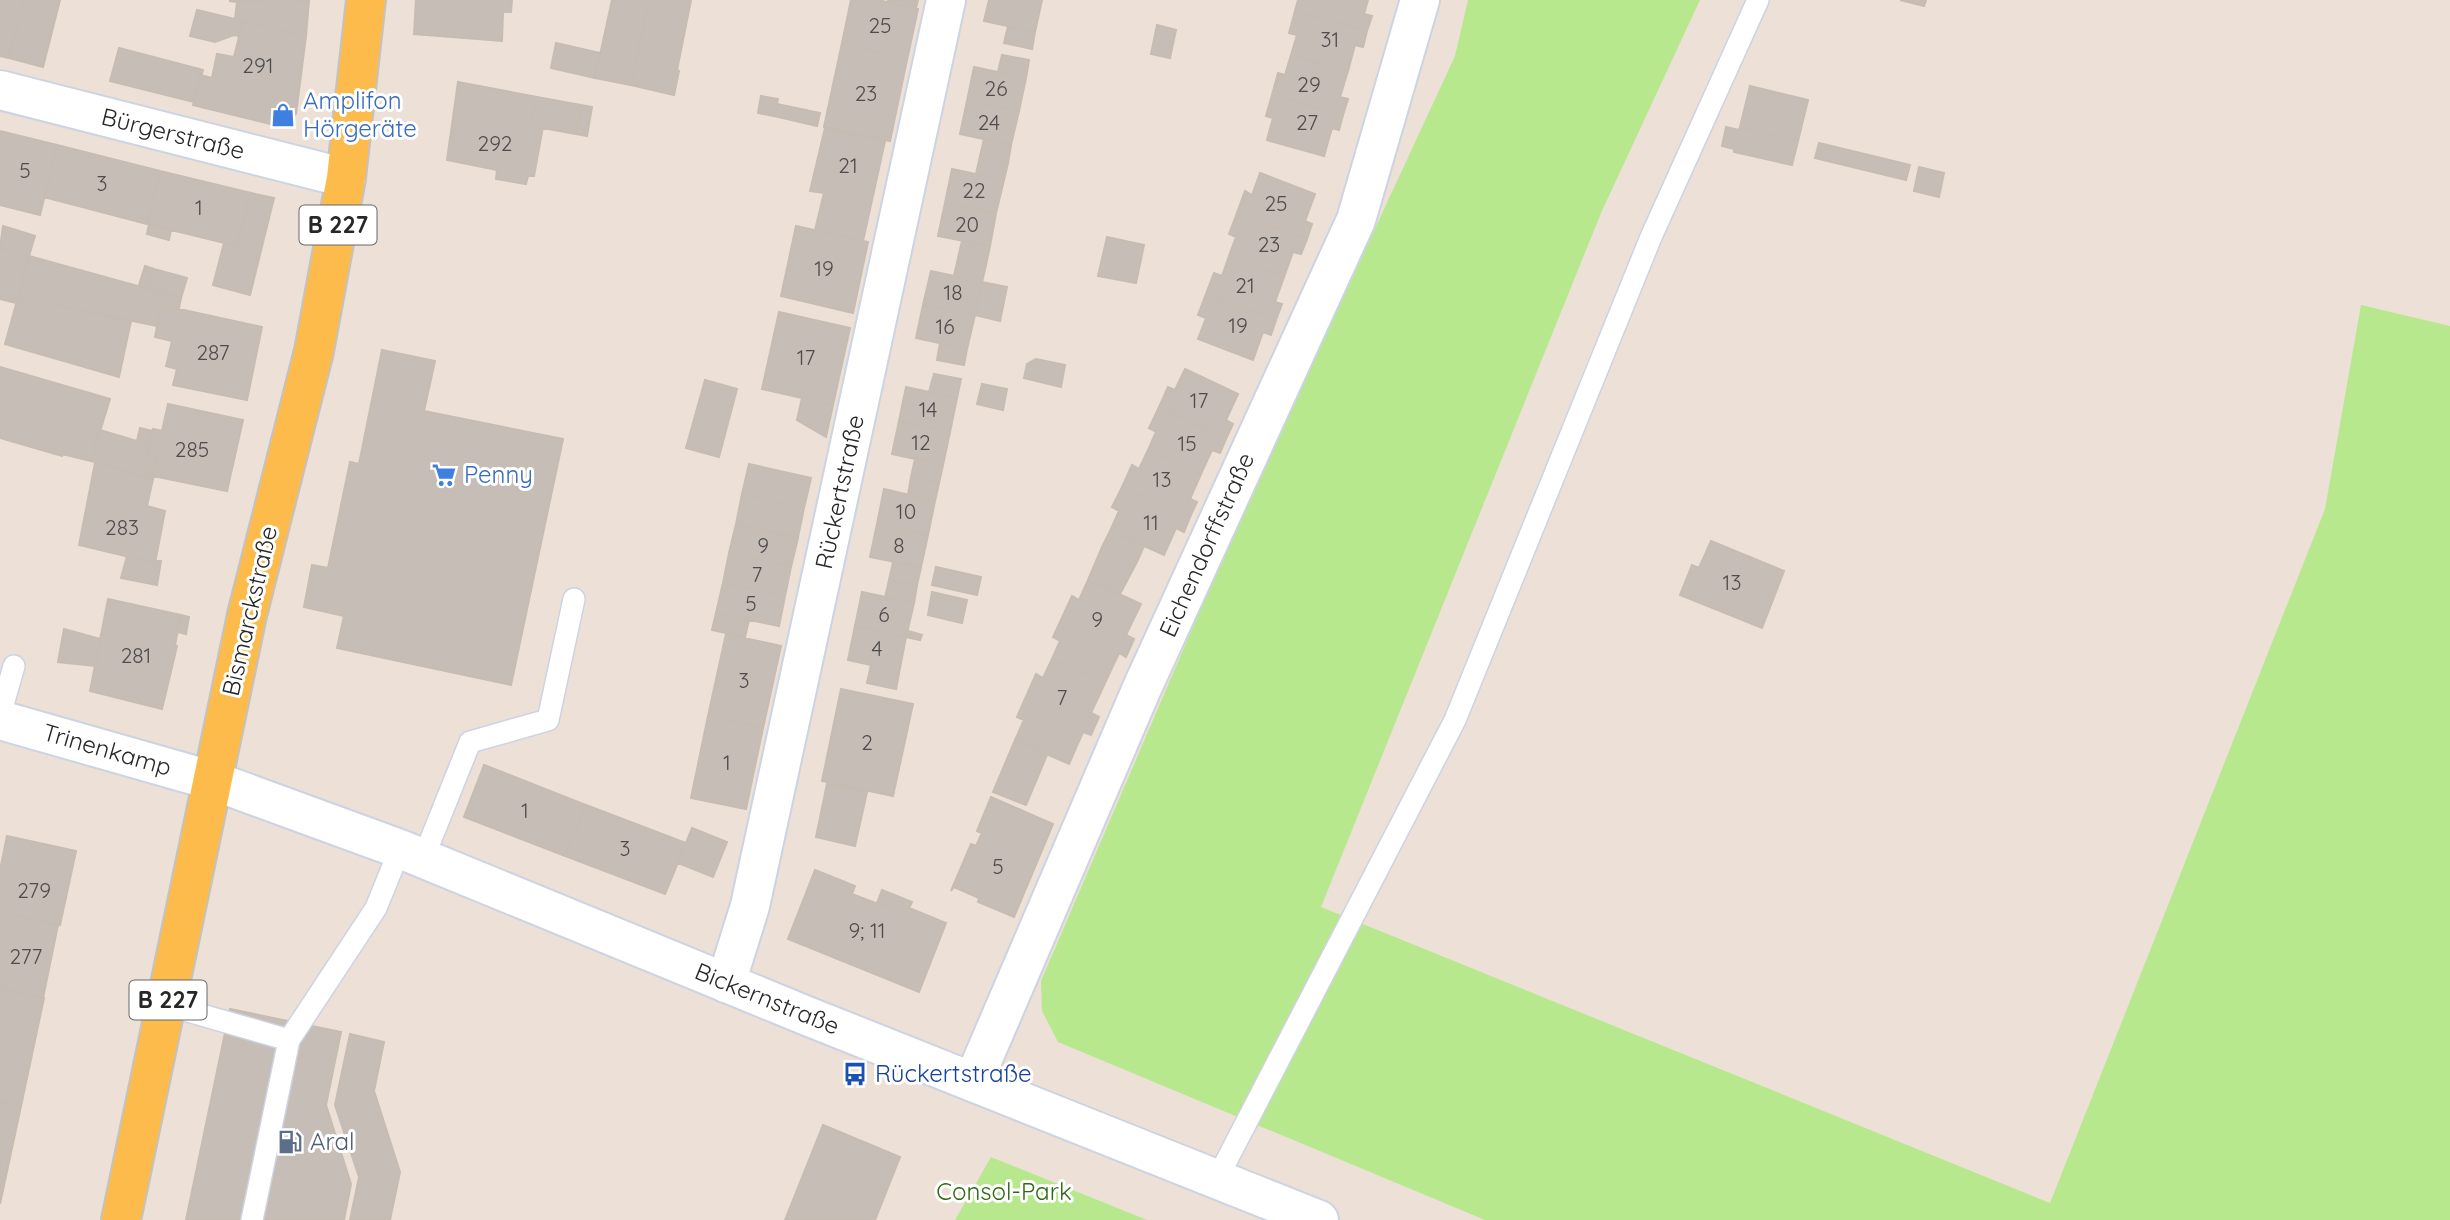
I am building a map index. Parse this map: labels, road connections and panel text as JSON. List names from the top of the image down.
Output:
{
  "streets": {
    "main road": ["B 227", "Bismarckstraße"],
    "street": [
      "Bürgerstraße",
      "Rückertstraße",
      "Eichendorffstraße",
      "Trinenkamp",
      "Bickernstraße"
    ]
  },
  "crossings": [
    ["Bürgerstraße", "Bismarckstraße"],
    ["Rückertstraße", "Bickernstraße"],
    ["Eichendorffstraße", "Bickernstraße"],
    ["Bismarckstraße", "Trinenkamp"],
    ["Bismarckstraße", "Bickernstraße"],
    ["Trinenkamp", "Bickernstraße"]
  ],
  "parks": ["Consol-Park"],
  "places": {
    "shop": ["Amplifon Hörgeräte"],
    "supermarket": ["Penny"],
    "bus stop": ["Rückertstraße"],
    "fuel station": ["Aral"]
  },
  "house_numbers": [
    "25",
    "31",
    "291",
    "29",
    "26",
    "23",
    "24",
    "27",
    "292",
    "21",
    "5",
    "3",
    "22",
    "25",
    "1",
    "20",
    "23",
    "19",
    "21",
    "18",
    "19",
    "16",
    "287",
    "17",
    "17",
    "14",
    "12",
    "15",
    "285",
    "13",
    "10",
    "11",
    "283",
    "9",
    "8",
    "7",
    "13",
    "5",
    "6",
    "9",
    "4",
    "281",
    "3",
    "7",
    "2",
    "1",
    "1",
    "3",
    "5",
    "279",
    "9; 11",
    "277"
  ]
}
